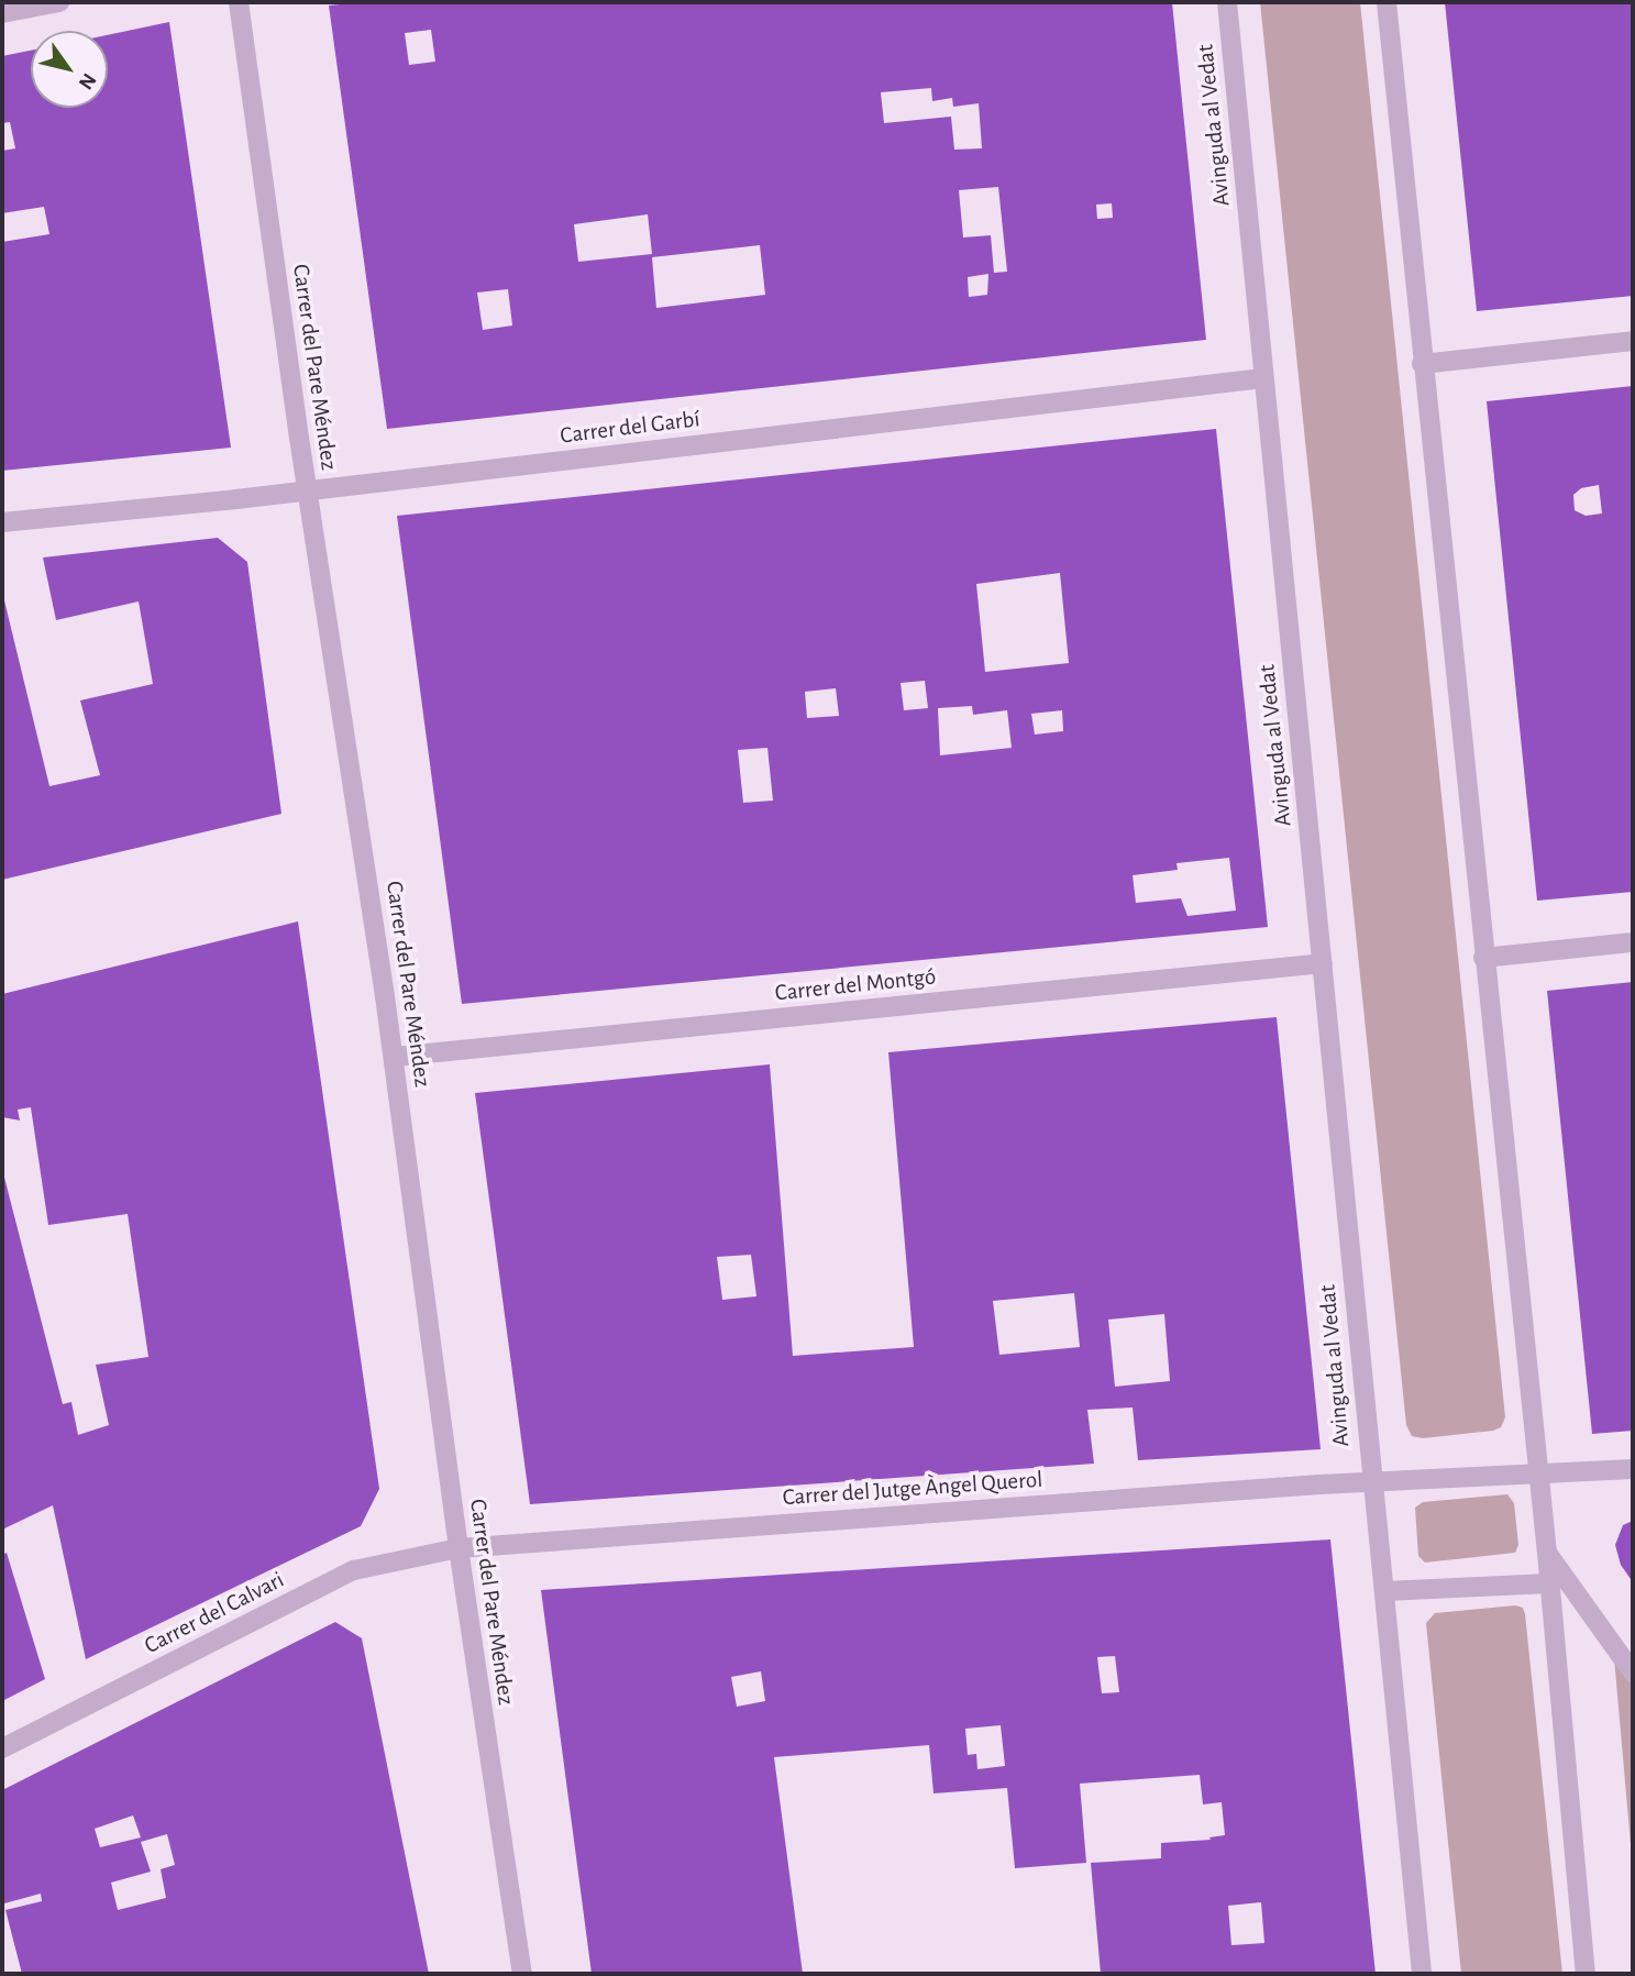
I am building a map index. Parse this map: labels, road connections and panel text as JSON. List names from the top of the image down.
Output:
{
  "streets": {
    "street": [
      "Avinguda al Vedat",
      "Carrer del Pare Méndez",
      "Carrer del Garbí",
      "Carrer del Montgó",
      "Carrer del Jutge Àngel Querol",
      "Carrer del Calvari"
    ]
  },
  "crossings": [
    ["Avinguda al Vedat", "Carrer del Garbí"],
    ["Avinguda al Vedat", "Carrer del Montgó"],
    ["Avinguda al Vedat", "Carrer del Jutge Àngel Querol"],
    ["Carrer del Pare Méndez", "Carrer del Garbí"],
    ["Carrer del Pare Méndez", "Carrer del Montgó"],
    ["Carrer del Pare Méndez", "Carrer del Jutge Àngel Querol"],
    ["Carrer del Pare Méndez", "Carrer del Calvari"],
    ["Carrer del Jutge Àngel Querol", "Carrer del Calvari"]
  ],
  "north": "bottom right"
}
